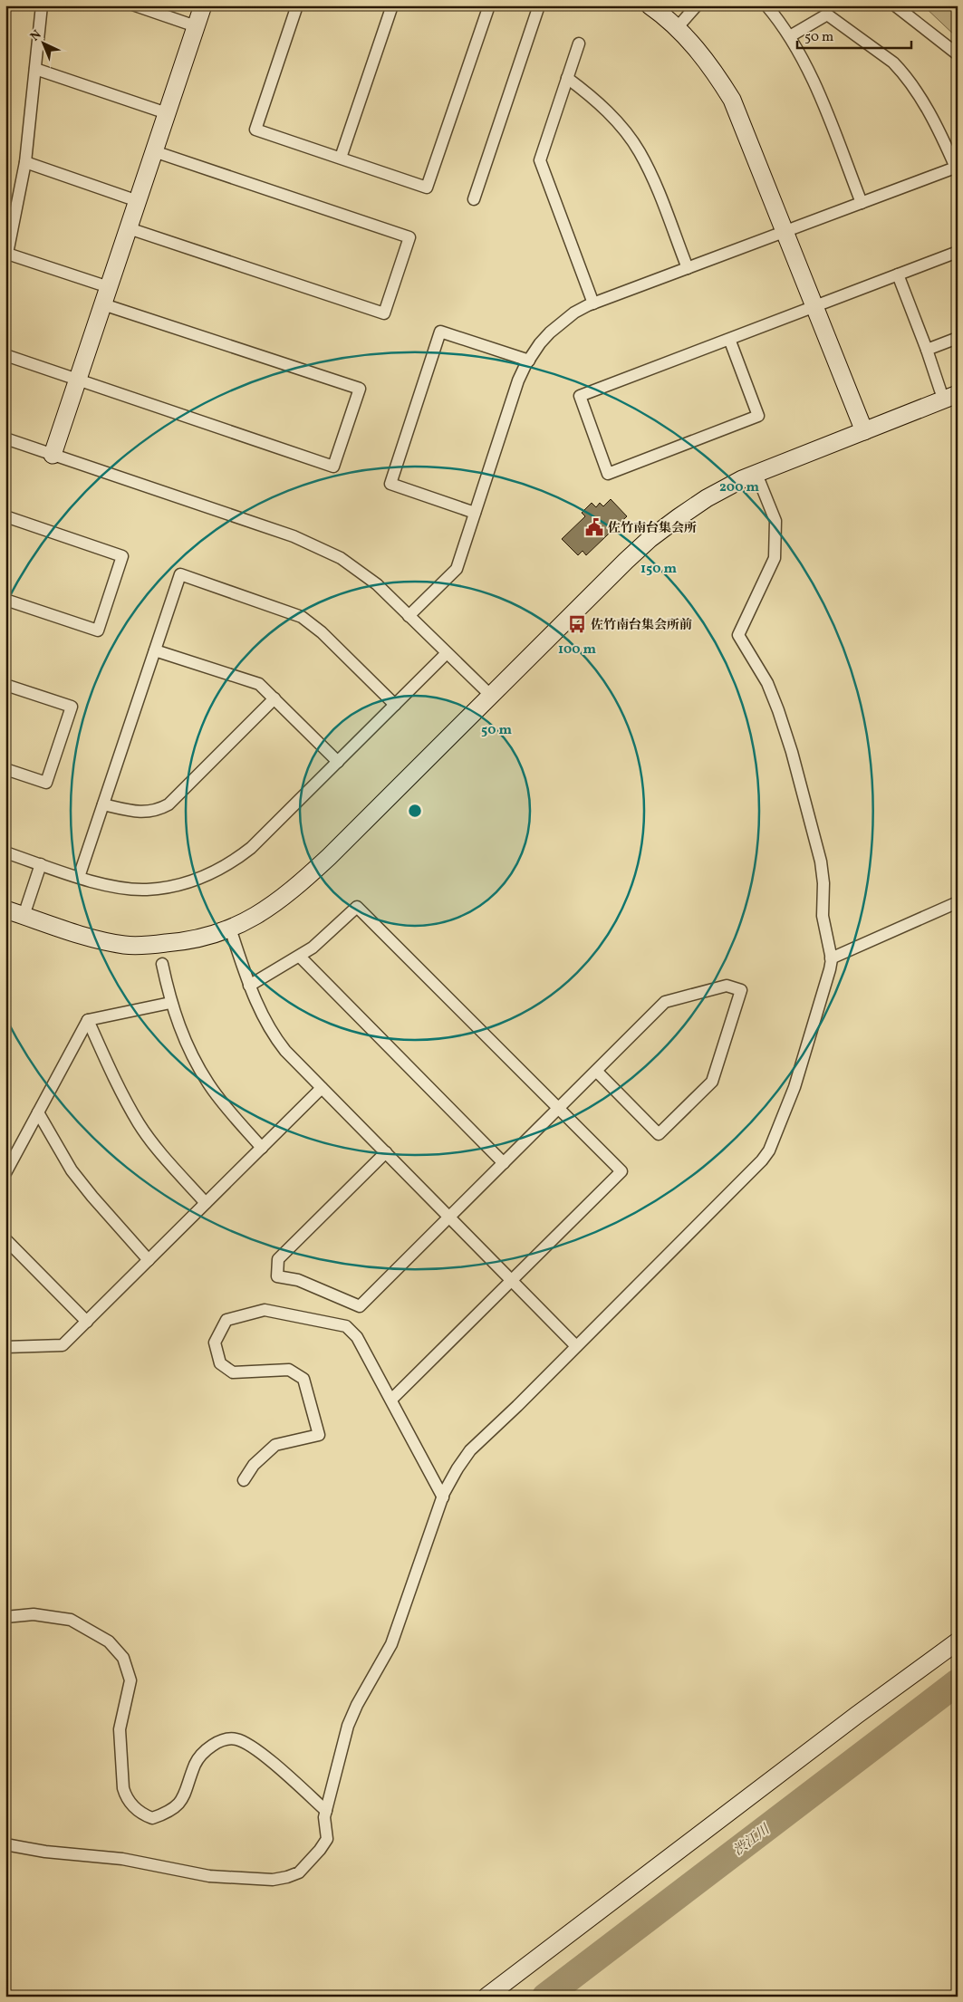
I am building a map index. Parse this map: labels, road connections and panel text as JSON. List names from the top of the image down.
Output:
{
  "water": ["渋江川"],
  "places": {
    "public building": ["佐竹南台集会所"],
    "bus stop": ["佐竹南台集会所前"]
  },
  "scale_bar": "50 m",
  "north": "top left",
  "rings": [
    "200 m",
    "150 m",
    "100 m",
    "50 m"
  ]
}
